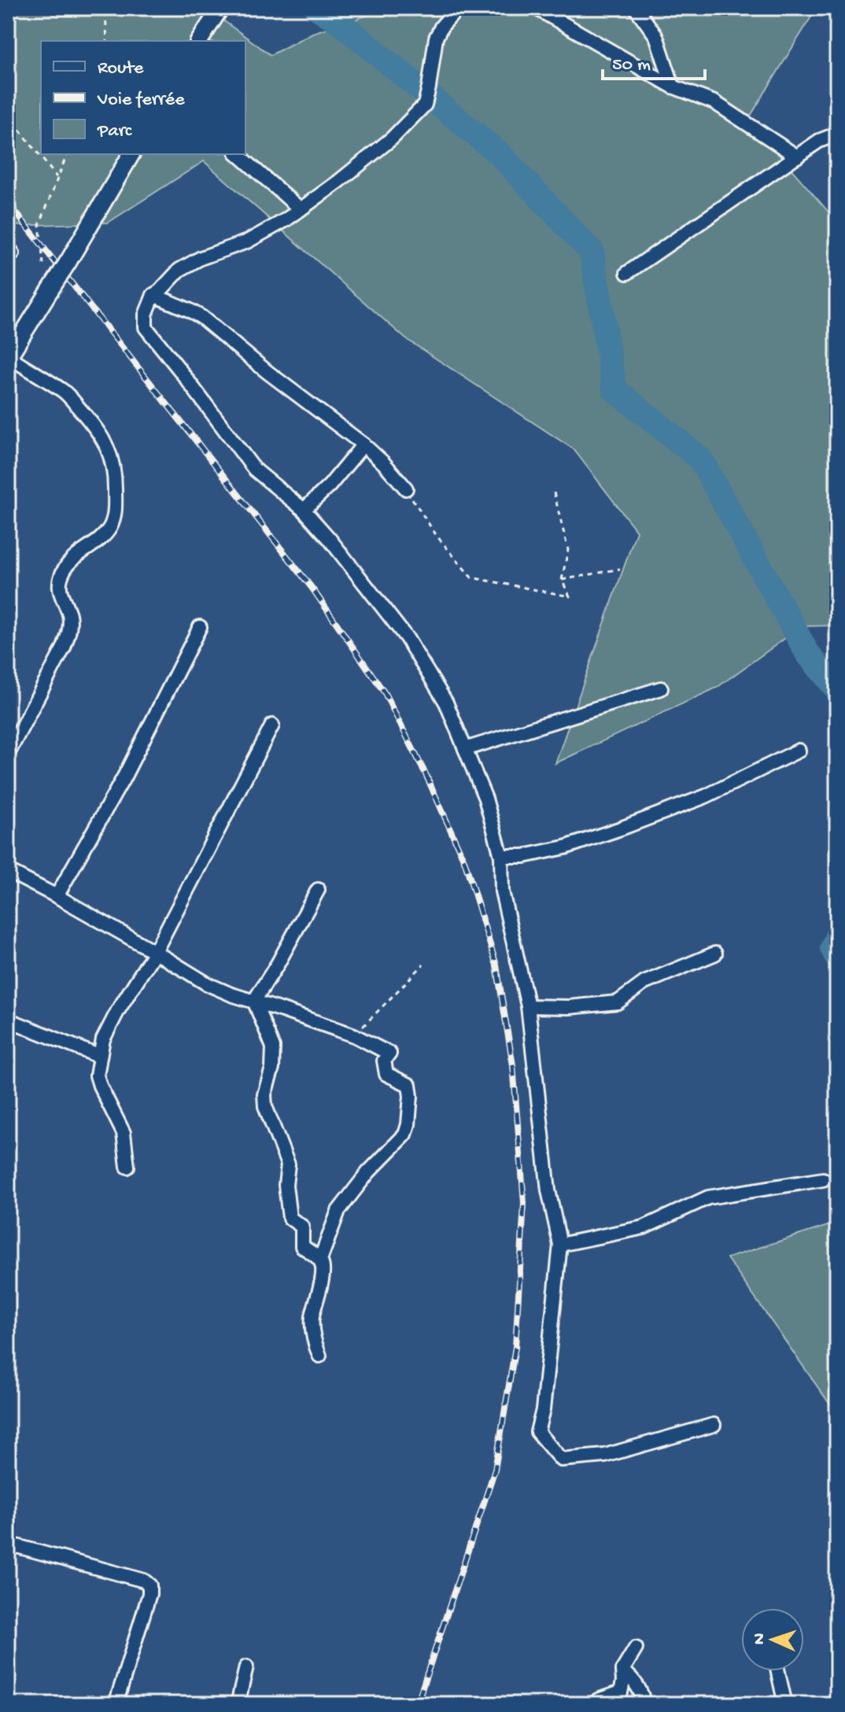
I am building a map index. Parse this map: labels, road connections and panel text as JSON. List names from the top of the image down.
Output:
{
  "legend": ["Route", "Voie ferrée", "Parc"],
  "scale_bar": "50 m",
  "north": "left"
}
